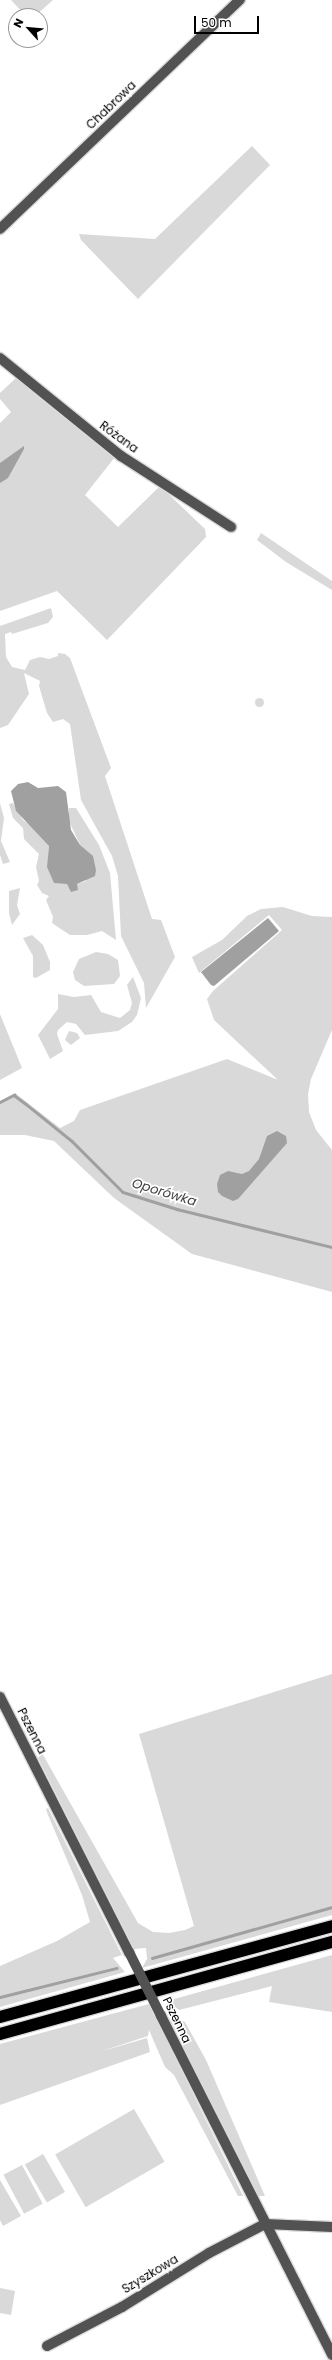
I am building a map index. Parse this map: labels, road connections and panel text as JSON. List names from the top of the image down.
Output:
{
  "streets": {
    "street": [
      "Chabrowa",
      "Różana",
      "Pszenna",
      "Szyszkowa"
    ]
  },
  "crossings": [
    ["Pszenna", "Szyszkowa"]
  ],
  "water": ["Oporówka"],
  "scale_bar": "50 m",
  "north": "top left"
}
